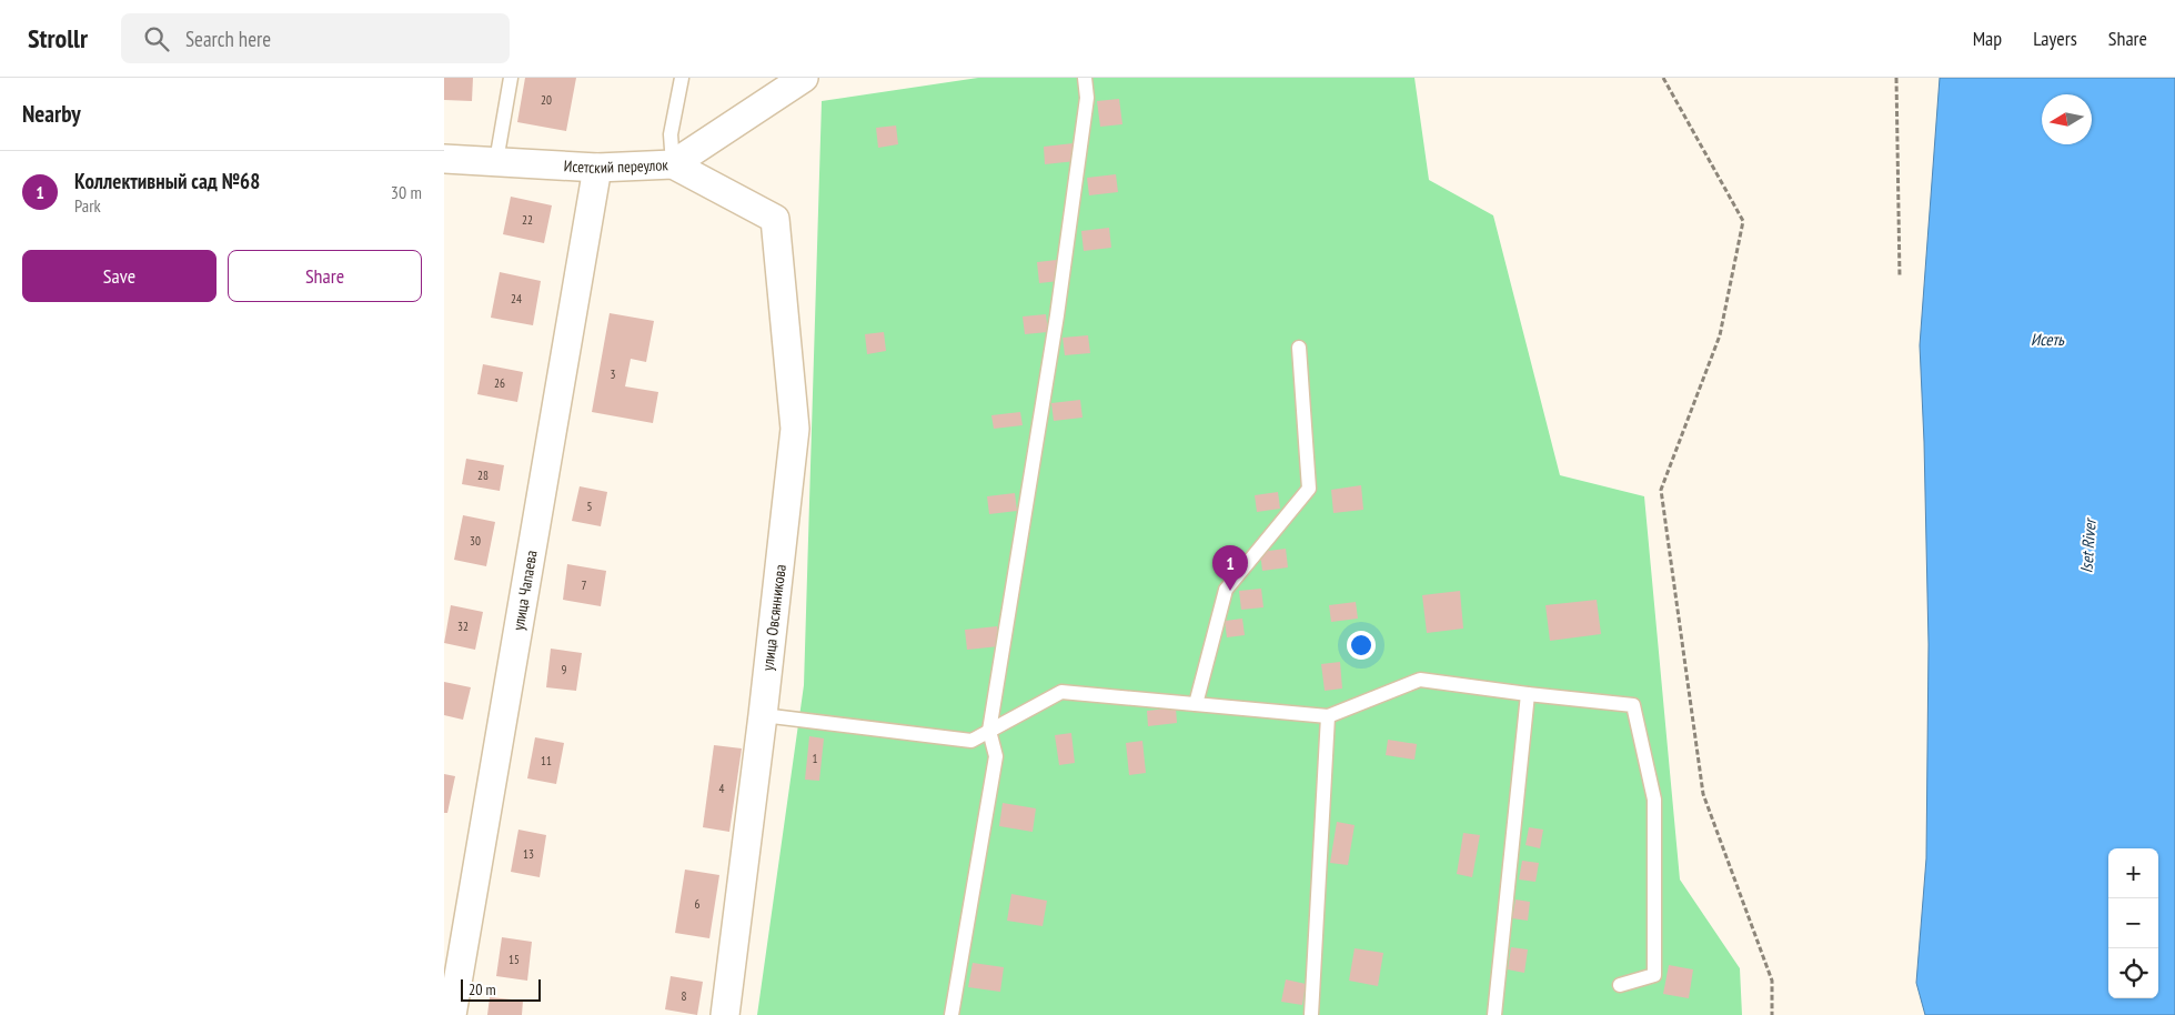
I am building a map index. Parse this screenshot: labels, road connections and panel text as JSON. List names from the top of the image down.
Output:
{
  "streets": {
    "street": ["Исетский переулок", "улица Чапаева", "улица Овсянникова"]
  },
  "crossings": [
    ["Исетский переулок", "улица Чапаева"],
    ["Исетский переулок", "улица Овсянникова"]
  ],
  "water": ["Исеть", "Iset River"],
  "house_numbers": [
    "20",
    "22",
    "24",
    "3",
    "26",
    "28",
    "5",
    "30",
    "7",
    "32",
    "9",
    "1",
    "11",
    "4",
    "13",
    "6",
    "15",
    "8"
  ],
  "scale_bar": "20 m",
  "north": "left",
  "page": {
    "header": "Strollr",
    "search": "Search here",
    "nav": ["Map", "Layers", "Share"],
    "heading": "Nearby",
    "list": [
      {
        "mark": "1",
        "name": "Коллективный сад №68",
        "note": "Park",
        "value": "30 m"
      }
    ],
    "buttons": ["Save", "Share"],
    "pins": "1",
    "map_buttons": ["+", "−"],
    "scale": "20 m"
  }
}
